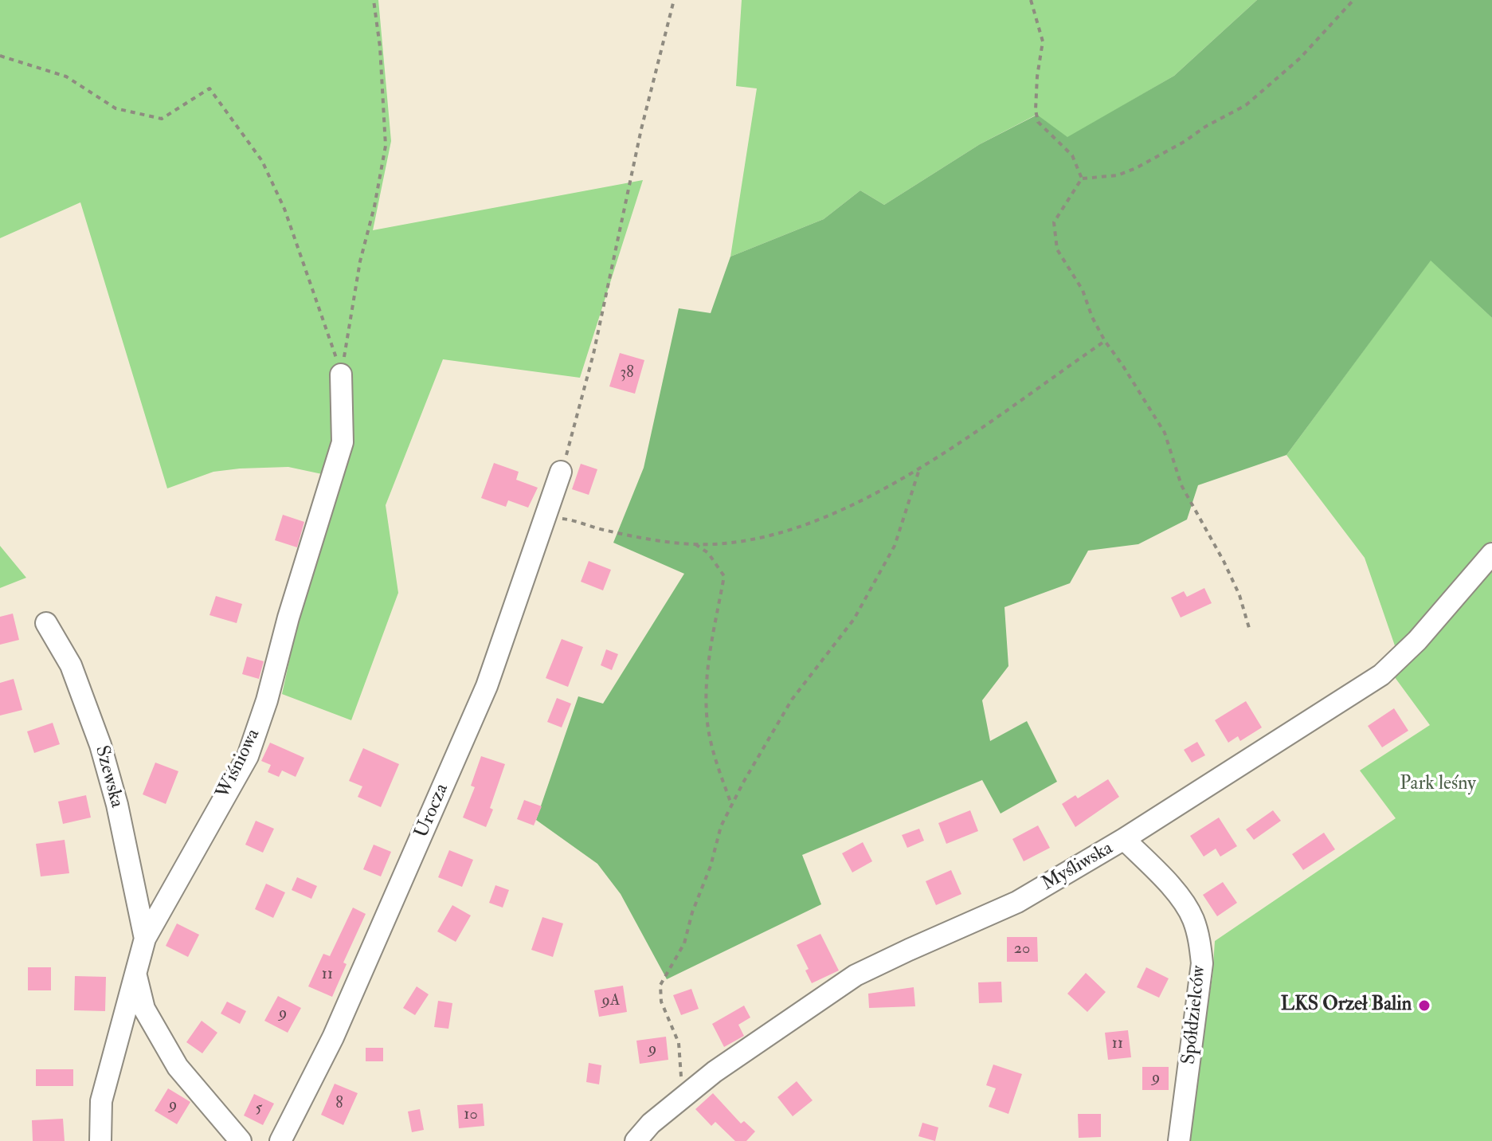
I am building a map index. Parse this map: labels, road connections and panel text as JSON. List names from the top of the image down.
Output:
{
  "streets": {
    "street": [
      "Wiśniowa",
      "Szewska",
      "Urocza",
      "Myśliwska",
      "Spółdzielców"
    ]
  },
  "crossings": [
    ["Wiśniowa", "Szewska"],
    ["Myśliwska", "Spółdzielców"]
  ],
  "parks": ["Park leśny"],
  "places": ["LKS Orzeł Balin"],
  "house_numbers": [
    "38",
    "20",
    "11",
    "9A",
    "9",
    "11",
    "9",
    "9",
    "8",
    "9",
    "5",
    "10"
  ]
}
